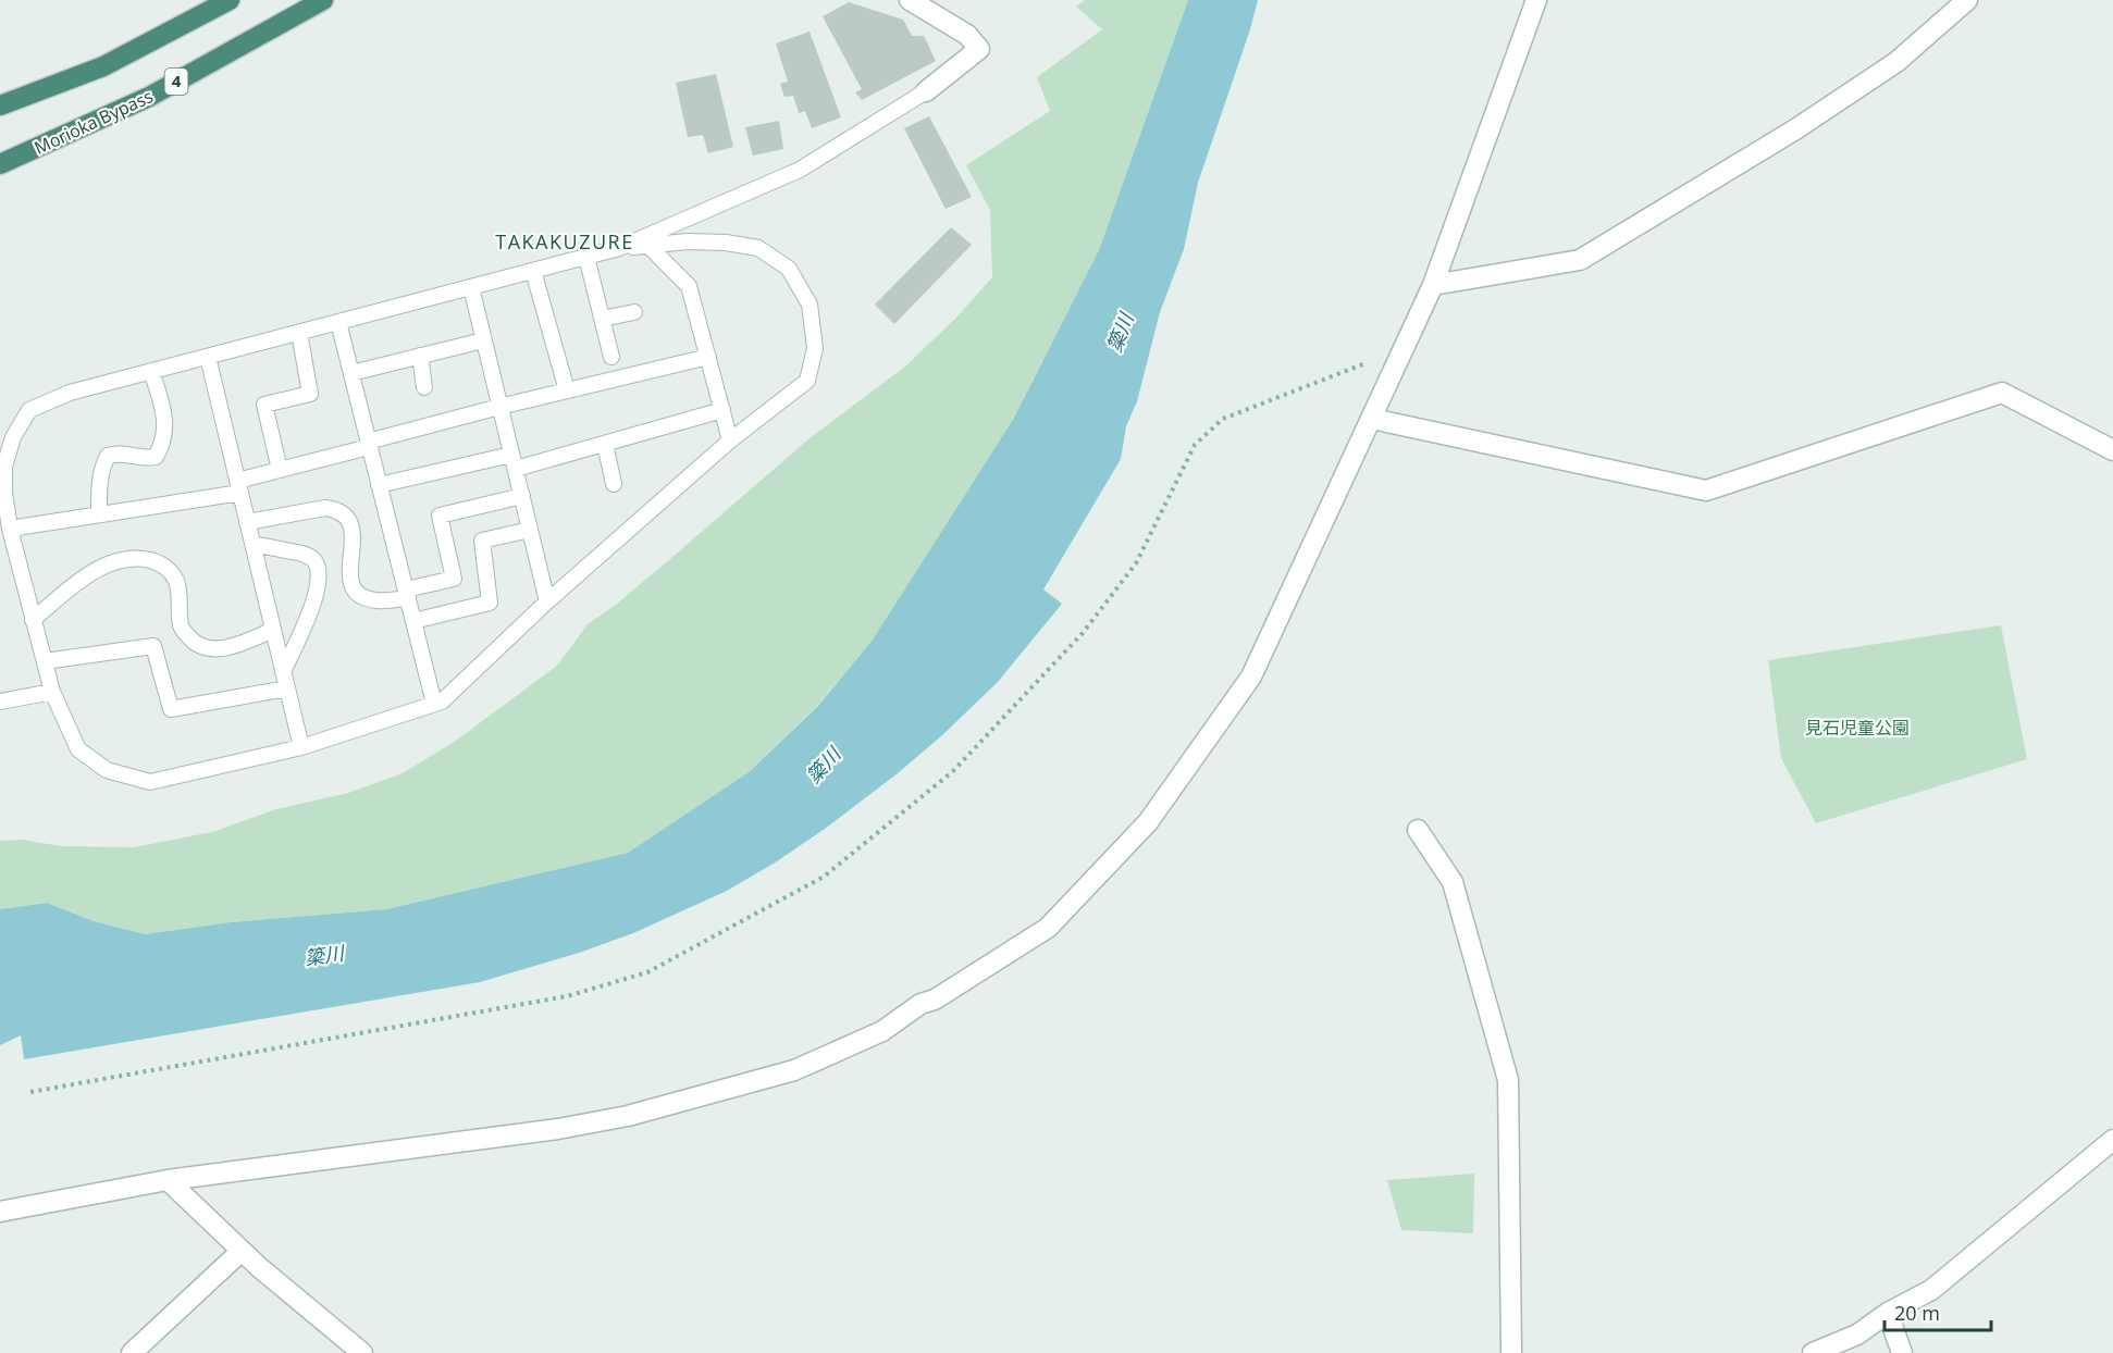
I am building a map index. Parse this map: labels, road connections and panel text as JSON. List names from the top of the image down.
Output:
{
  "streets": {
    "highway": ["4", "Morioka Bypass"]
  },
  "districts": ["TAKAKUZURE"],
  "water": ["簗川"],
  "parks": ["見石児童公園"],
  "scale_bar": "20 m"
}
